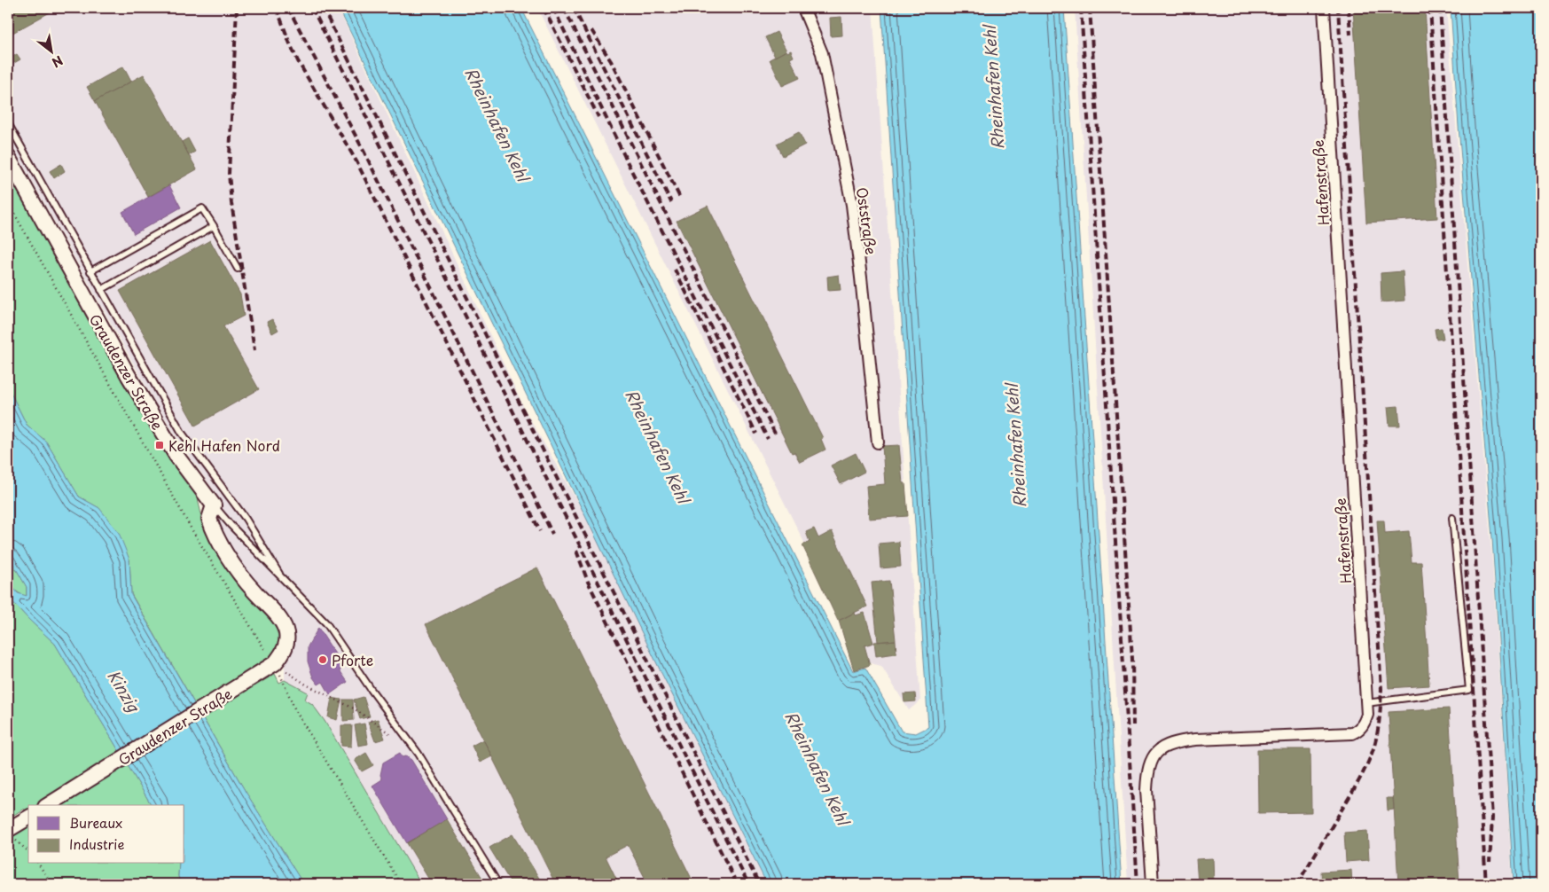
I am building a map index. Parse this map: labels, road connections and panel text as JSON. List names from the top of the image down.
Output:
{
  "streets": {
    "street": ["Hafenstraße", "Oststraße", "Graudenzer Straße"]
  },
  "water": ["Rheinhafen Kehl", "Kinzig"],
  "places": {
    "transit": ["Kehl Hafen Nord"],
    "other": ["Pforte"]
  },
  "legend": ["Bureaux", "Industrie"],
  "north": "bottom right"
}
